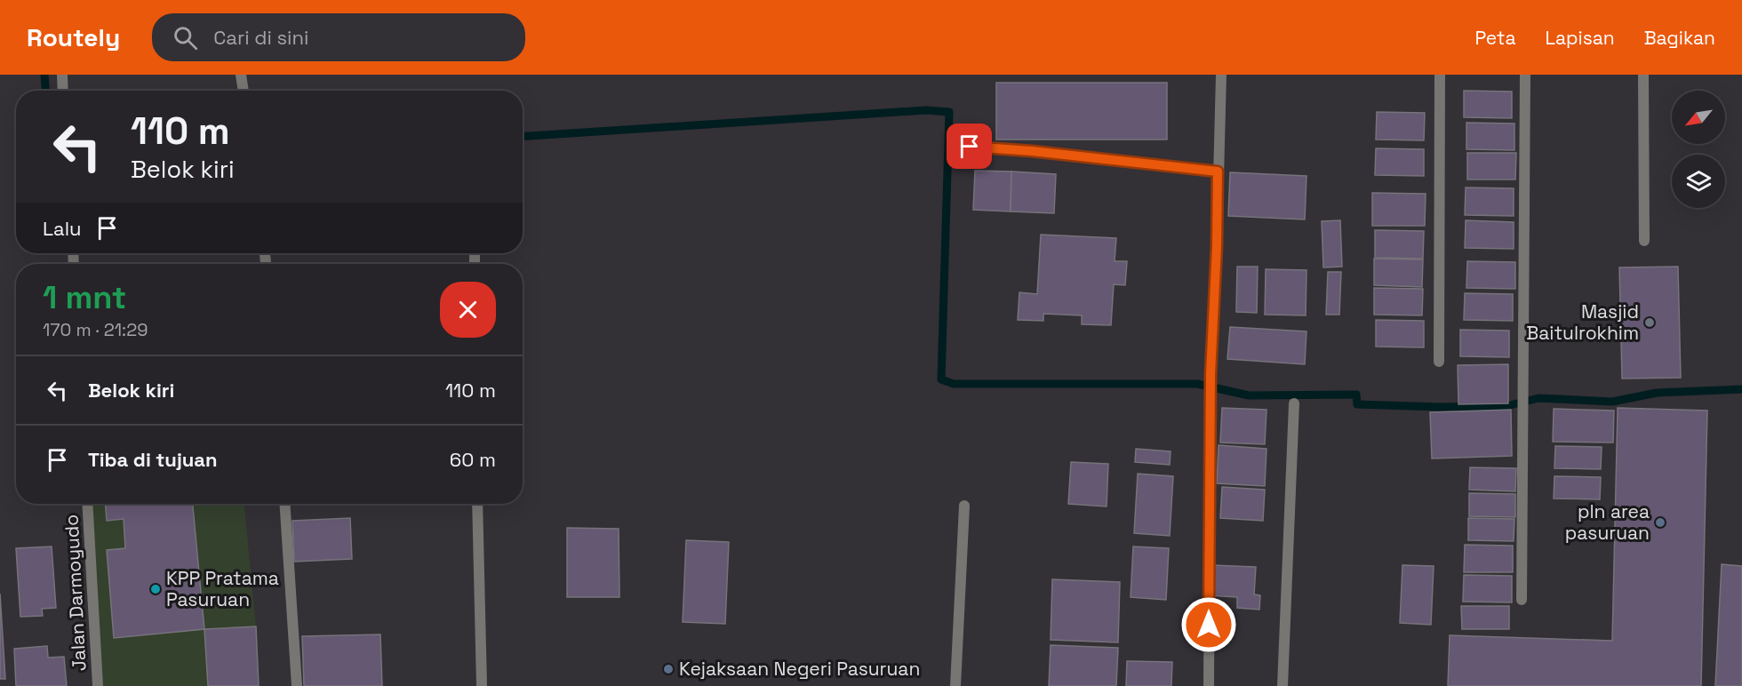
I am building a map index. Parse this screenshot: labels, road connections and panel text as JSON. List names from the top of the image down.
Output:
{
  "streets": {
    "street": ["Jalan Darmoyudo"]
  },
  "places": [
    "Masjid Baitulrokhim",
    "pln area pasuruan",
    "KPP Pratama Pasuruan",
    "Kejaksaan Negeri Pasuruan"
  ],
  "north": "bottom left",
  "page": {
    "header": "Routely",
    "search": "Cari di sini",
    "nav": ["Peta", "Lapisan", "Bagikan"],
    "turn": ["110 m", "Belok kiri"],
    "then": "Lalu",
    "heading": ["1 mnt", "170 m · 21:29"],
    "list": [
      {
        "name": "Belok kiri",
        "value": "110 m"
      },
      {
        "name": "Tiba di tujuan",
        "value": "60 m"
      }
    ]
  }
}
